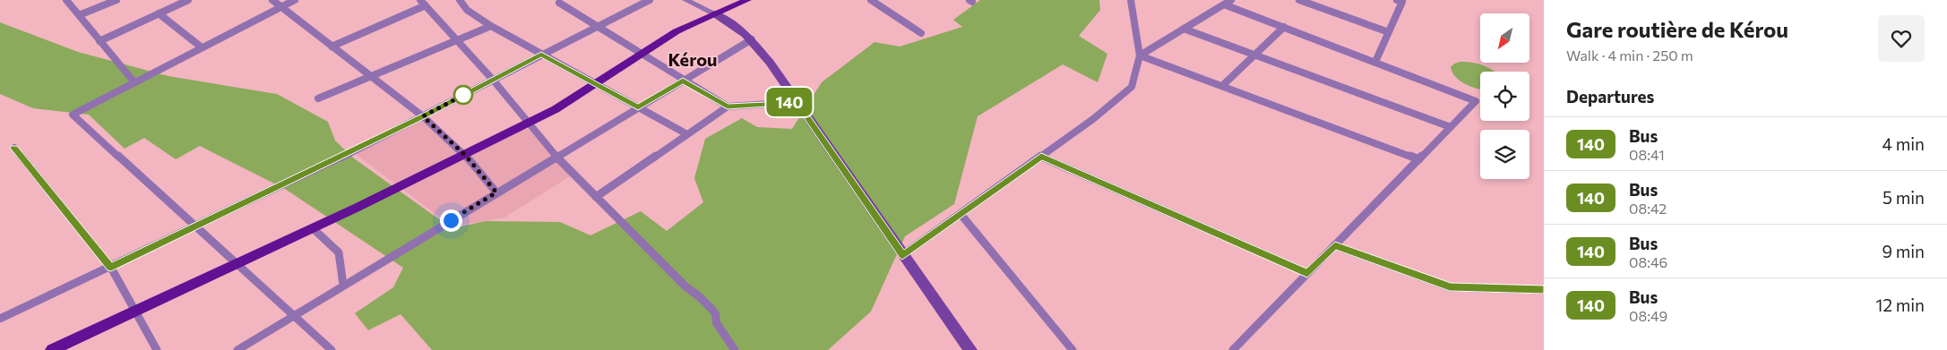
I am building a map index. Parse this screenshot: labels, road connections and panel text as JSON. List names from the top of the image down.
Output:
{
  "districts": ["Kérou"],
  "lines": ["bus line 140"],
  "north": "bottom left",
  "page": {
    "on_map": "140",
    "heading": [
      ["Gare routière de Kérou", "Walk · 4 min · 250 m"],
      "Departures"
    ],
    "list": [
      {
        "mark": "140",
        "name": "Bus",
        "note": "08:41",
        "value": "4 min"
      },
      {
        "mark": "140",
        "name": "Bus",
        "note": "08:42",
        "value": "5 min"
      },
      {
        "mark": "140",
        "name": "Bus",
        "note": "08:46",
        "value": "9 min"
      },
      {
        "mark": "140",
        "name": "Bus",
        "note": "08:49",
        "value": "12 min"
      }
    ]
  }
}
